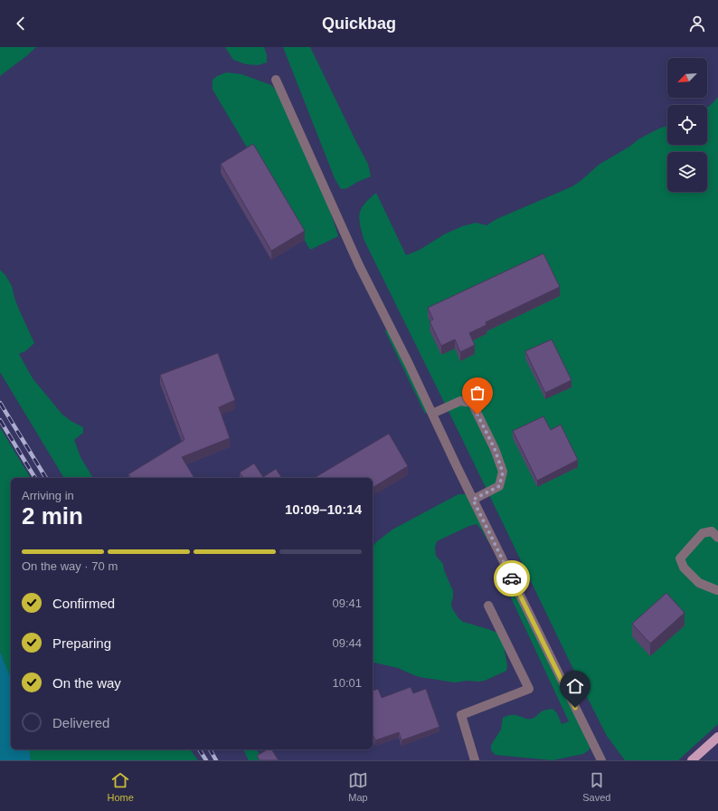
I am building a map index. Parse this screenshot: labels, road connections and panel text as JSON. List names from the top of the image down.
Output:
{
  "north": "bottom left",
  "page": {
    "header": "Quickbag",
    "heading": ["2 min", "Arriving in", "10:09–10:14"],
    "bar": "On the way · 70 m",
    "list": [
      ["Confirmed", "09:41"],
      ["Preparing", "09:44"],
      ["On the way", "10:01"],
      "Delivered"
    ],
    "tabs": ["Home", "Map", "Saved"]
  }
}
